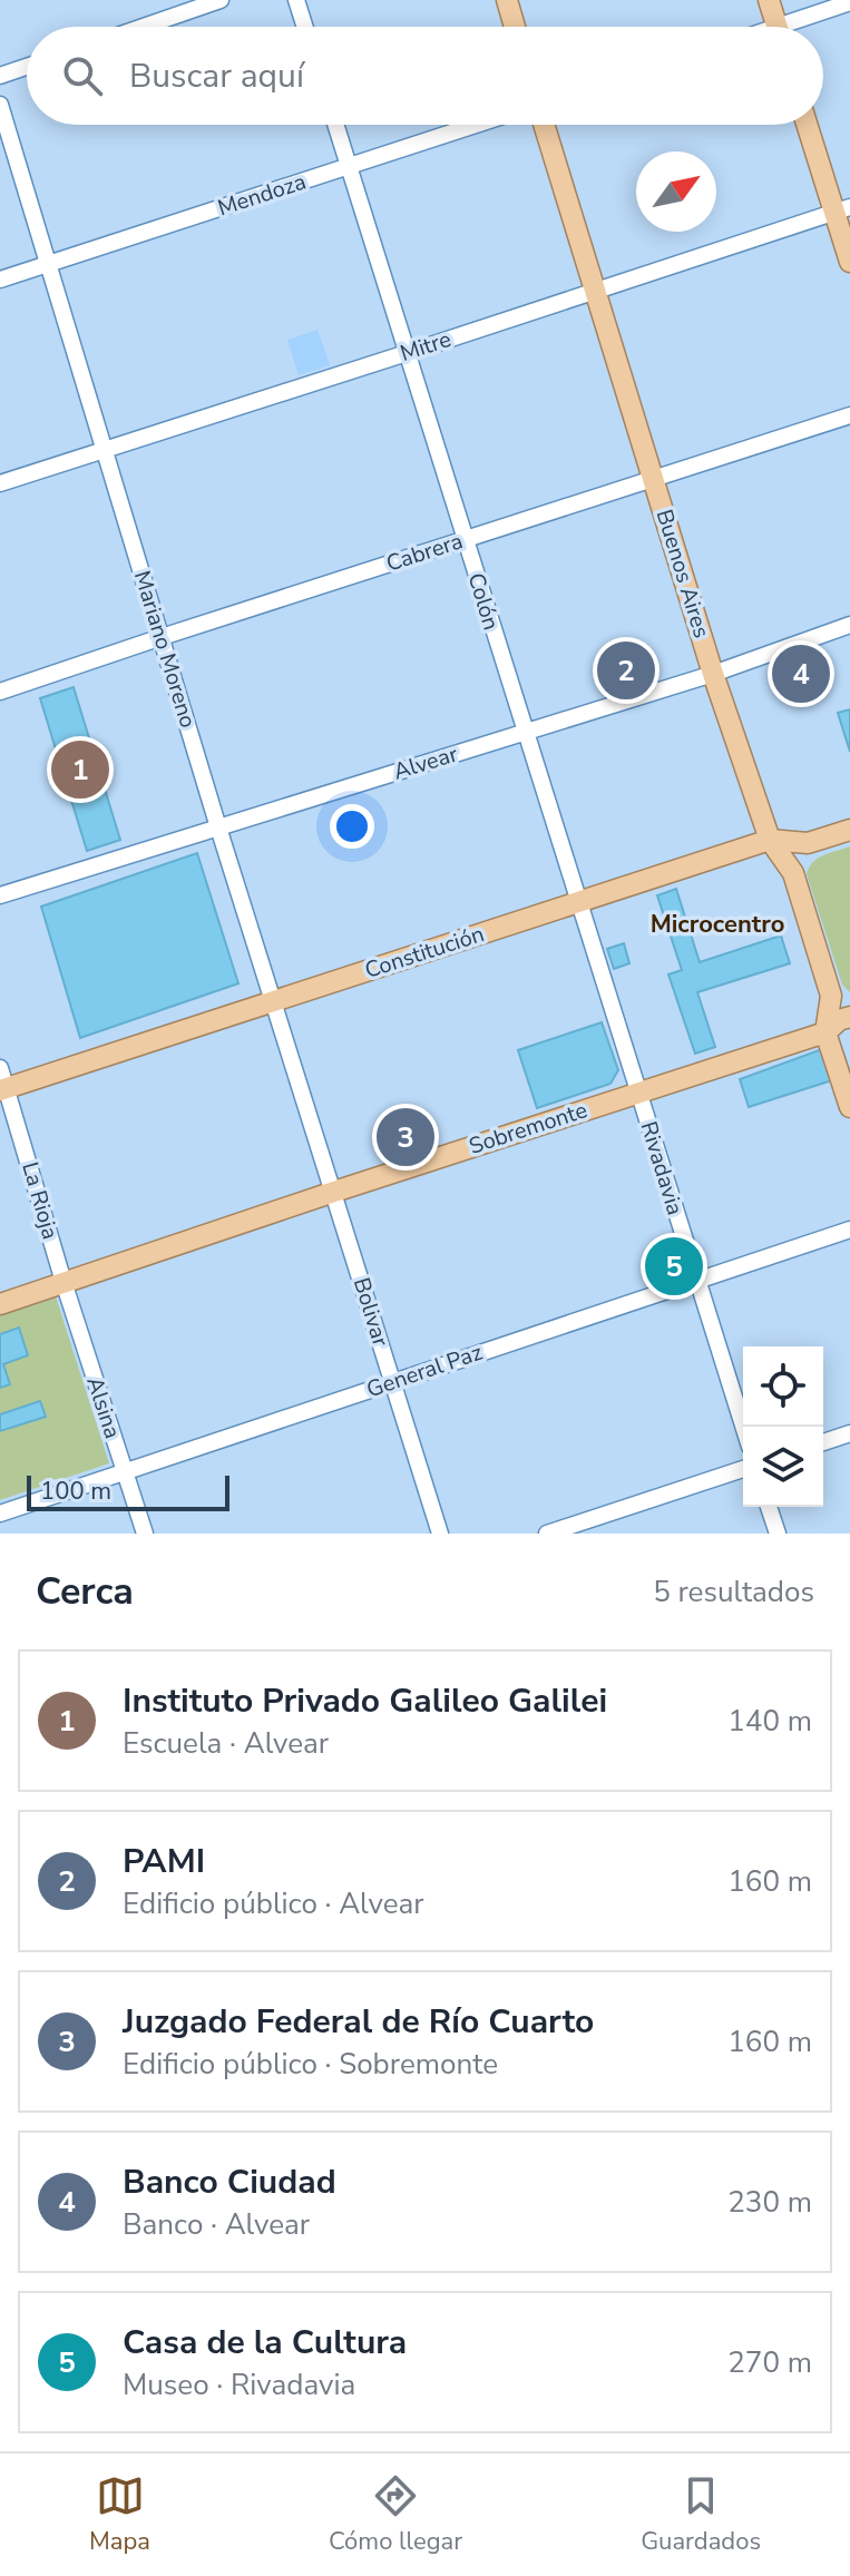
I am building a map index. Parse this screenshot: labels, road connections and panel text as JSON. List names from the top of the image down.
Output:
{
  "streets": {
    "main road": ["Buenos Aires", "Constitución", "Sobremonte"],
    "street": [
      "Mendoza",
      "Mitre",
      "Cabrera",
      "Colón",
      "Mariano Moreno",
      "Alvear",
      "Rivadavia",
      "La Rioja",
      "Bolivar",
      "General Paz",
      "Alsina"
    ]
  },
  "crossings": [
    ["Mendoza", "Colón"],
    ["Mendoza", "Mariano Moreno"],
    ["Mitre", "Buenos Aires"],
    ["Mitre", "Colón"],
    ["Mitre", "Mariano Moreno"],
    ["Cabrera", "Buenos Aires"],
    ["Cabrera", "Colón"],
    ["Cabrera", "Mariano Moreno"],
    ["Buenos Aires", "Alvear"],
    ["Buenos Aires", "Constitución"],
    ["Buenos Aires", "Sobremonte"],
    ["Colón", "Alvear"],
    ["Colón", "Constitución"],
    ["Colón", "Sobremonte"],
    ["Colón", "Rivadavia"],
    ["Mariano Moreno", "Alvear"],
    ["Mariano Moreno", "Constitución"],
    ["Mariano Moreno", "Sobremonte"],
    ["Mariano Moreno", "Bolivar"],
    ["Constitución", "La Rioja"],
    ["Sobremonte", "Rivadavia"],
    ["Sobremonte", "La Rioja"],
    ["Sobremonte", "Bolivar"],
    ["Sobremonte", "Alsina"],
    ["Rivadavia", "General Paz"],
    ["La Rioja", "Alsina"],
    ["Bolivar", "General Paz"],
    ["General Paz", "Alsina"]
  ],
  "districts": ["Microcentro"],
  "scale_bar": "100 m",
  "north": "top right",
  "page": {
    "search": "Buscar aquí",
    "pins": [
      "2",
      "4",
      "1",
      "3",
      "5"
    ],
    "scale": "100 m",
    "heading": ["Cerca", "5 resultados"],
    "list": [
      {
        "mark": "1",
        "name": "Instituto Privado Galileo Galilei",
        "note": "Escuela · Alvear",
        "value": "140 m"
      },
      {
        "mark": "2",
        "name": "PAMI",
        "note": "Edificio público · Alvear",
        "value": "160 m"
      },
      {
        "mark": "3",
        "name": "Juzgado Federal de Río Cuarto",
        "note": "Edificio público · Sobremonte",
        "value": "160 m"
      },
      {
        "mark": "4",
        "name": "Banco Ciudad",
        "note": "Banco · Alvear",
        "value": "230 m"
      },
      {
        "mark": "5",
        "name": "Casa de la Cultura",
        "note": "Museo · Rivadavia",
        "value": "270 m"
      }
    ],
    "nav": ["Mapa", "Cómo llegar", "Guardados"]
  }
}
